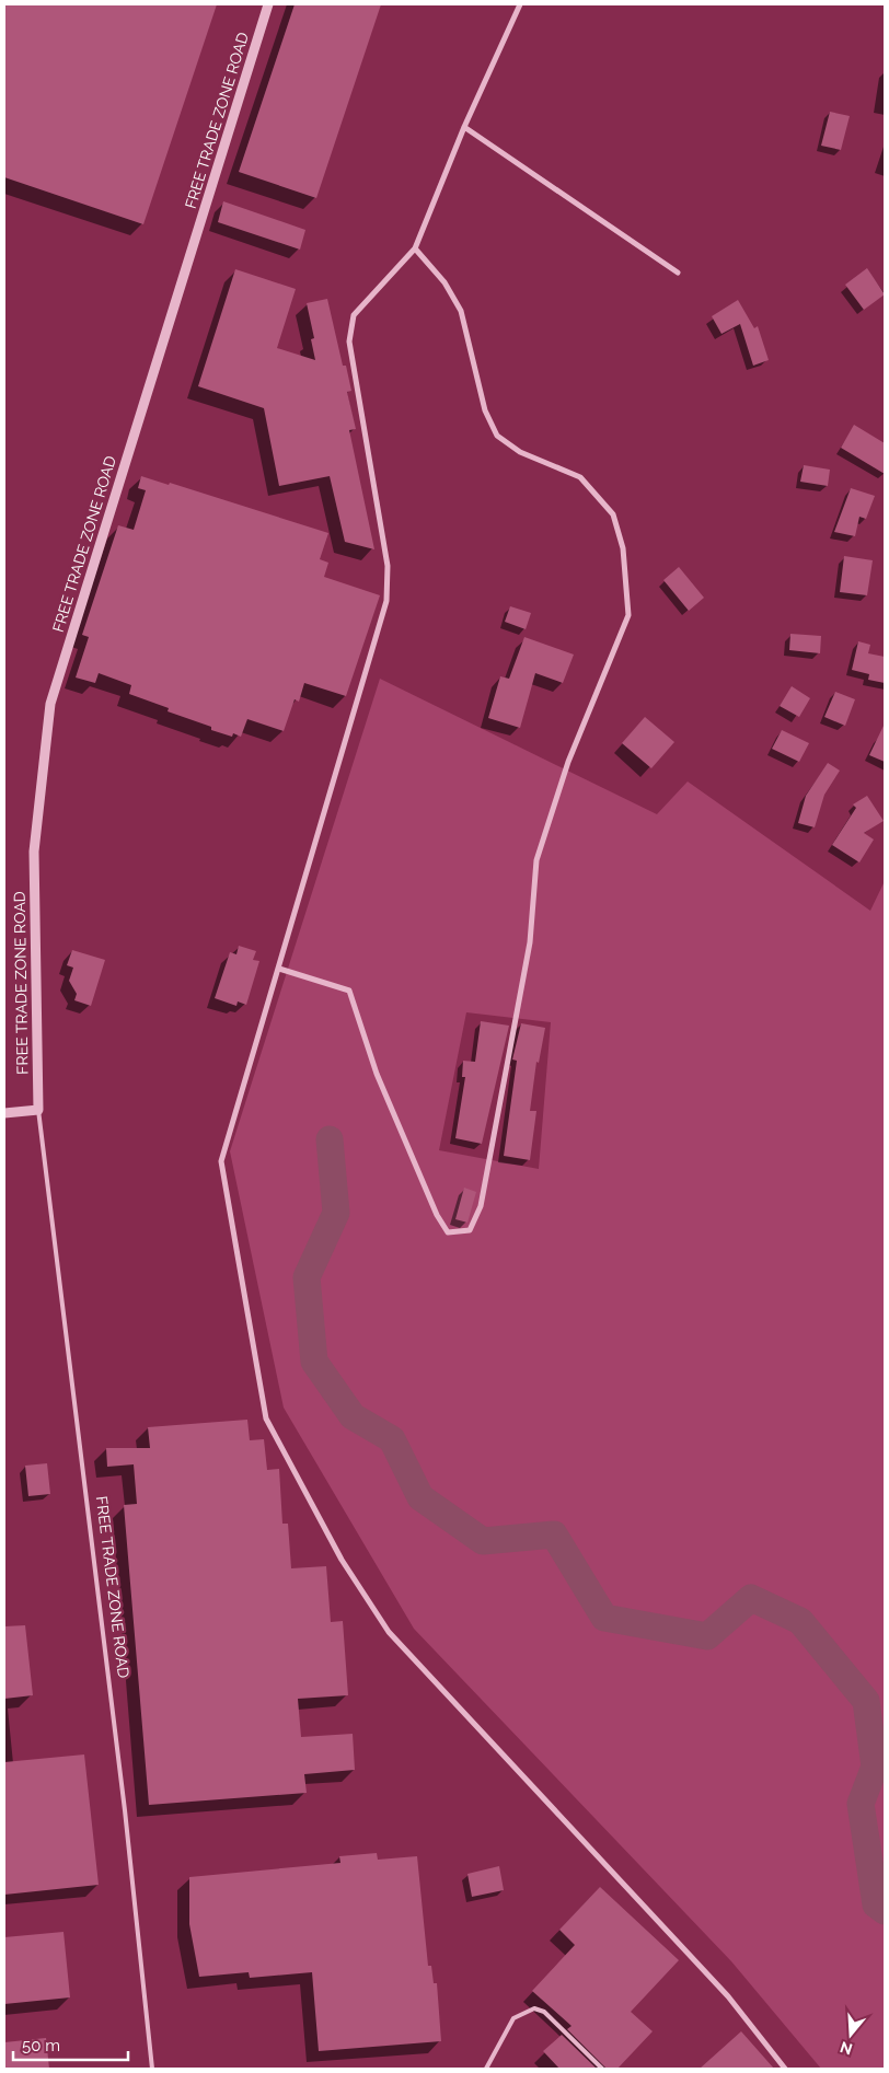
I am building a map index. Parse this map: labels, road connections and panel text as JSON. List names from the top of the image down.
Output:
{
  "streets": {
    "street": ["FREE TRADE ZONE ROAD"]
  },
  "scale_bar": "50 m",
  "north": "bottom"
}
